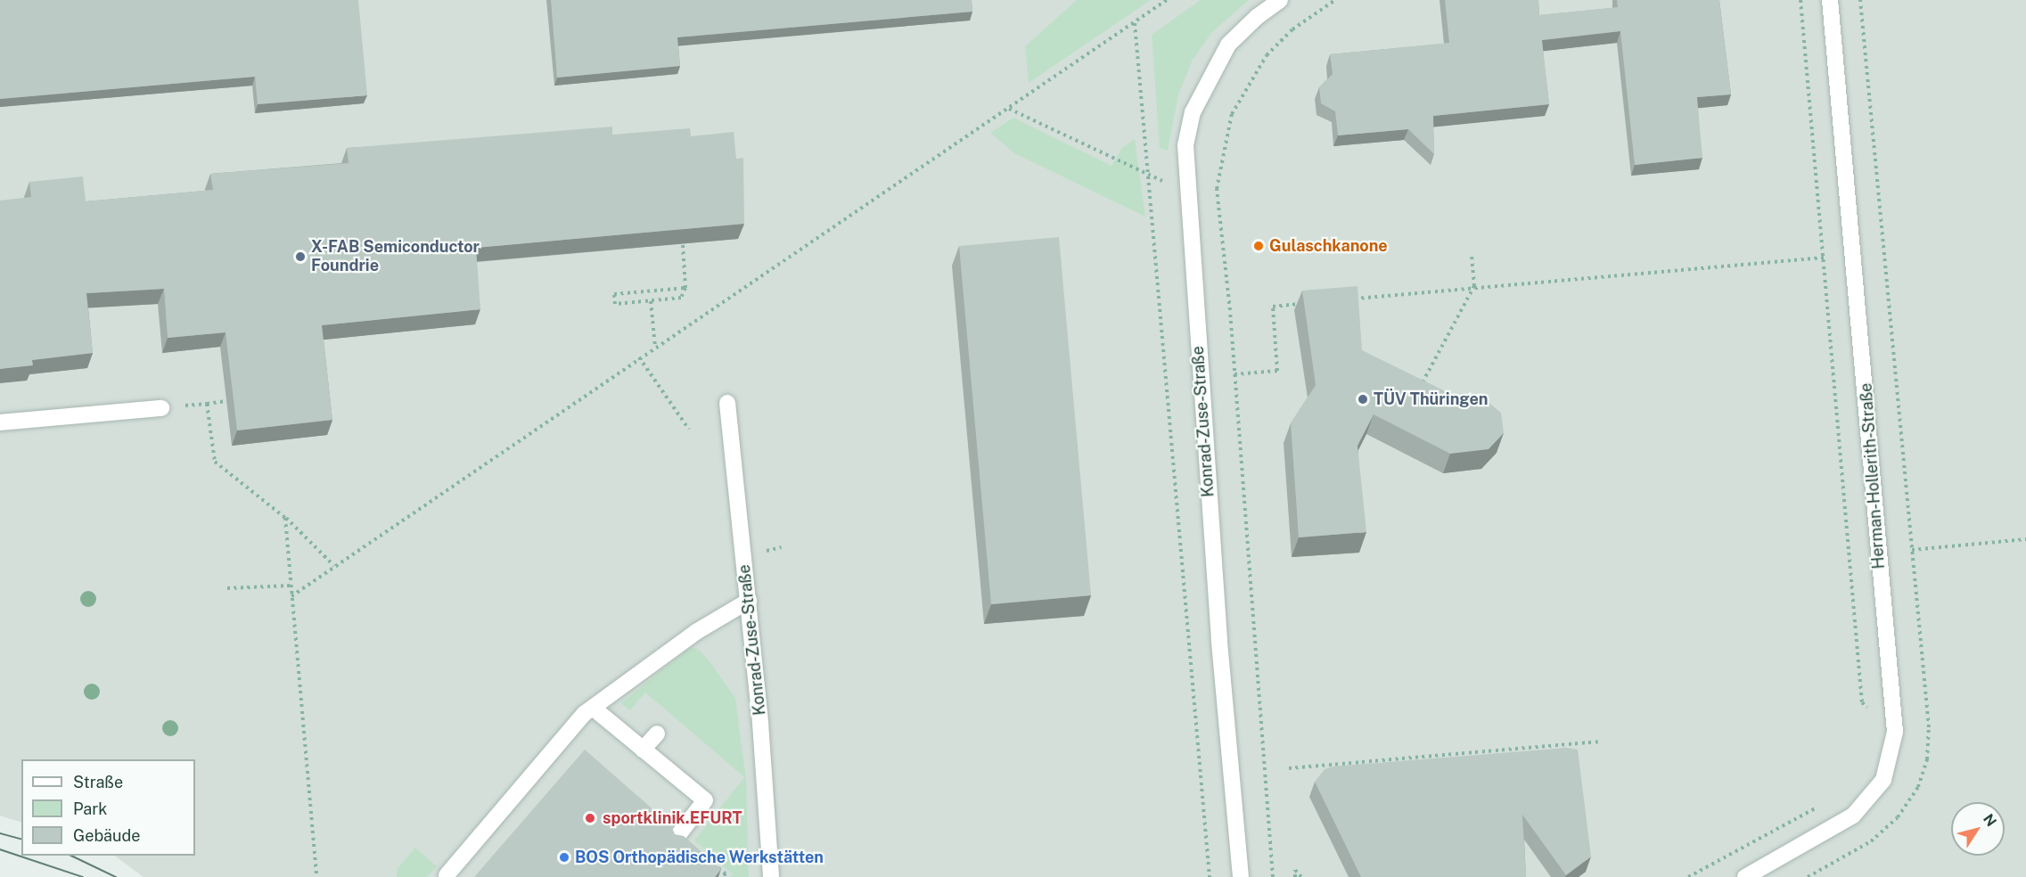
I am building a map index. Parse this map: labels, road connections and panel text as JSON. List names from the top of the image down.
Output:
{
  "streets": {
    "street": ["Konrad-Zuse-Straße", "Herman-Hollerith-Straße"]
  },
  "places": [
    "Gulaschkanone",
    "X-FAB Semiconductor Foundrie",
    "TÜV Thüringen",
    "sportklinik.EFURT",
    "BOS Orthopädische Werkstätten"
  ],
  "legend": ["Straße", "Park", "Gebäude"],
  "north": "top right"
}
